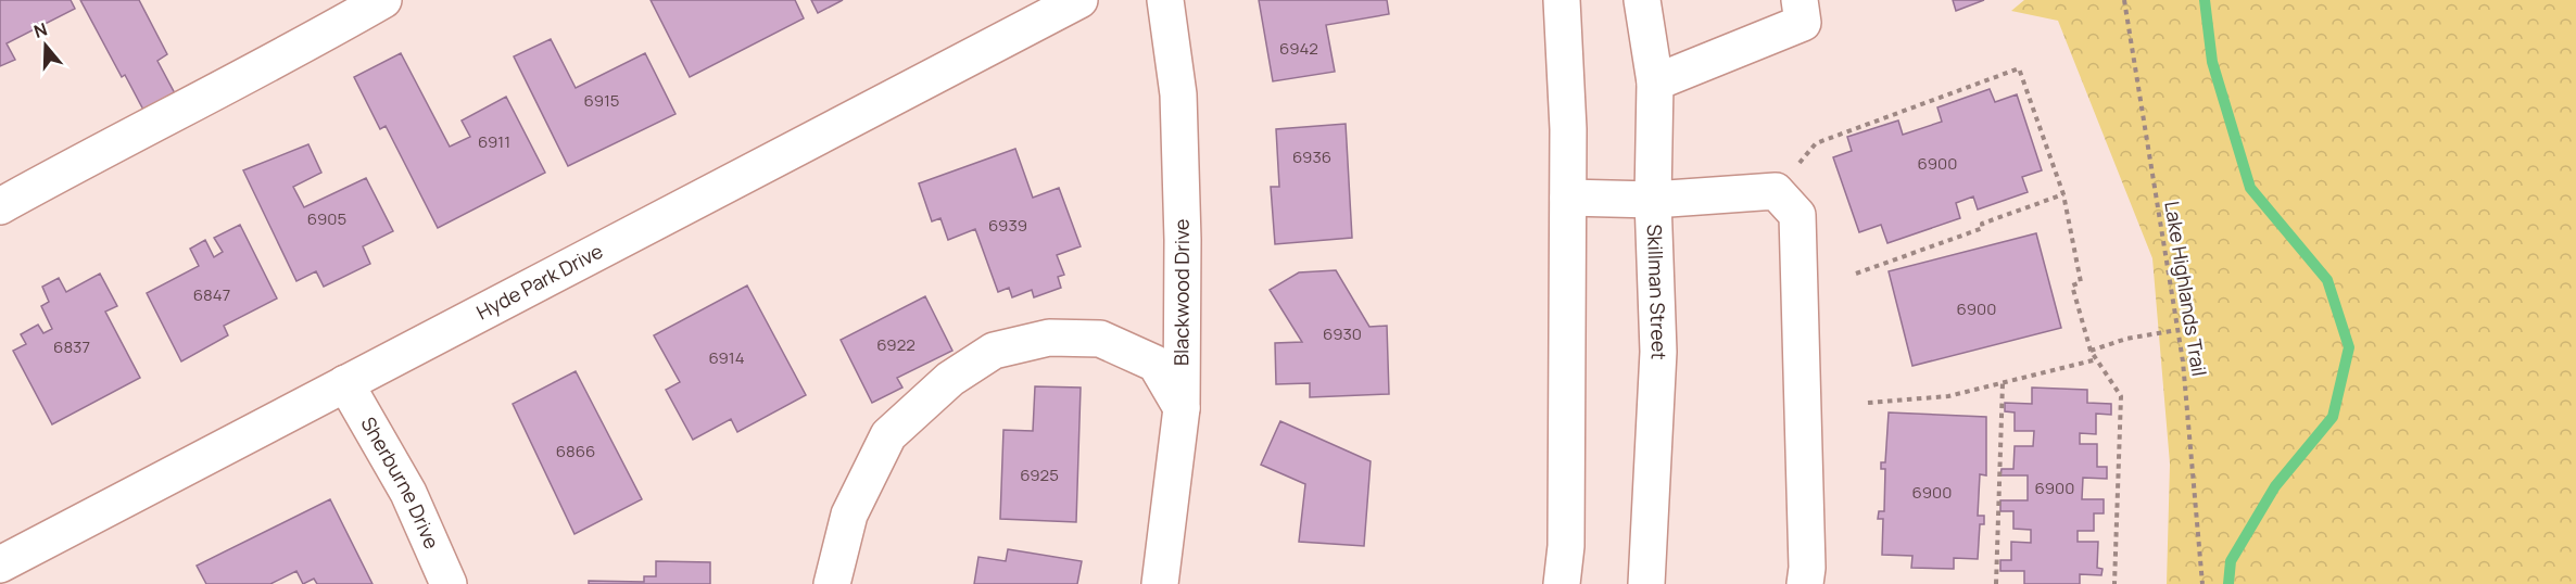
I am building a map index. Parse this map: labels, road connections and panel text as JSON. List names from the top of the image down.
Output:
{
  "streets": {
    "street": [
      "Hyde Park Drive",
      "Blackwood Drive",
      "Skillman Street",
      "Sherburne Drive"
    ],
    "path": ["Lake Highlands Trail"]
  },
  "crossings": [
    ["Hyde Park Drive", "Sherburne Drive"]
  ],
  "house_numbers": [
    "6942",
    "6915",
    "6911",
    "6936",
    "6900",
    "6905",
    "6939",
    "6847",
    "6900",
    "6930",
    "6922",
    "6837",
    "6914",
    "6866",
    "6925",
    "6900",
    "6900"
  ],
  "north": "top"
}
